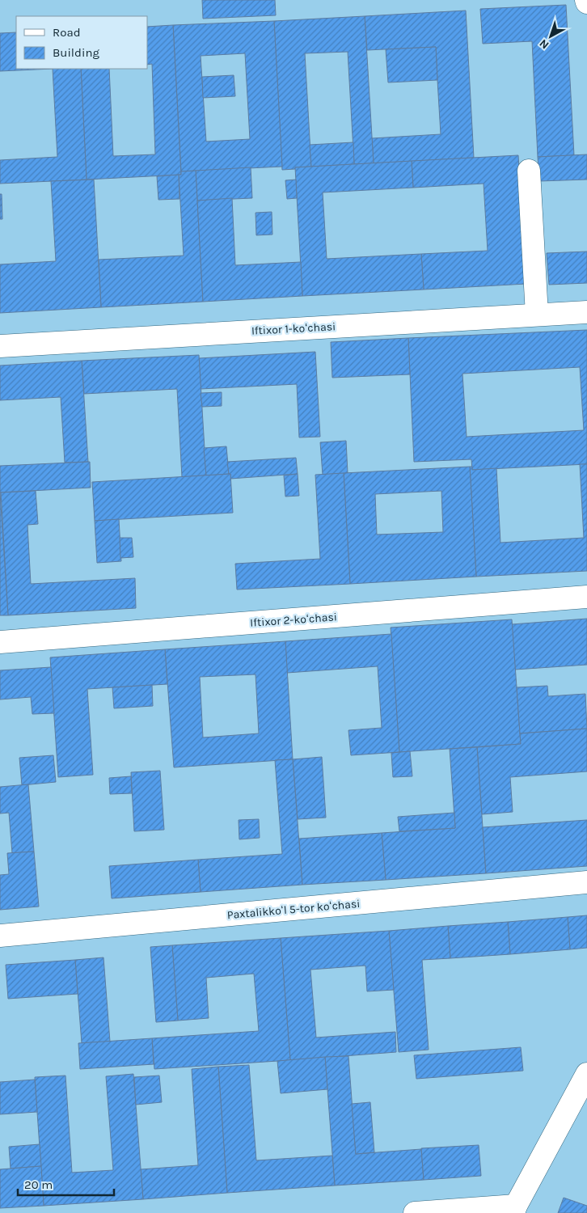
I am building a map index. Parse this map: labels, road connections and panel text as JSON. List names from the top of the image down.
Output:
{
  "streets": {
    "street": ["Iftixor 1-koʻchasi", "Iftixor 2-koʻchasi", "Paxtalikkoʻl 5-tor koʻchasi"]
  },
  "legend": ["Road", "Building"],
  "scale_bar": "20 m",
  "north": "bottom left"
}
